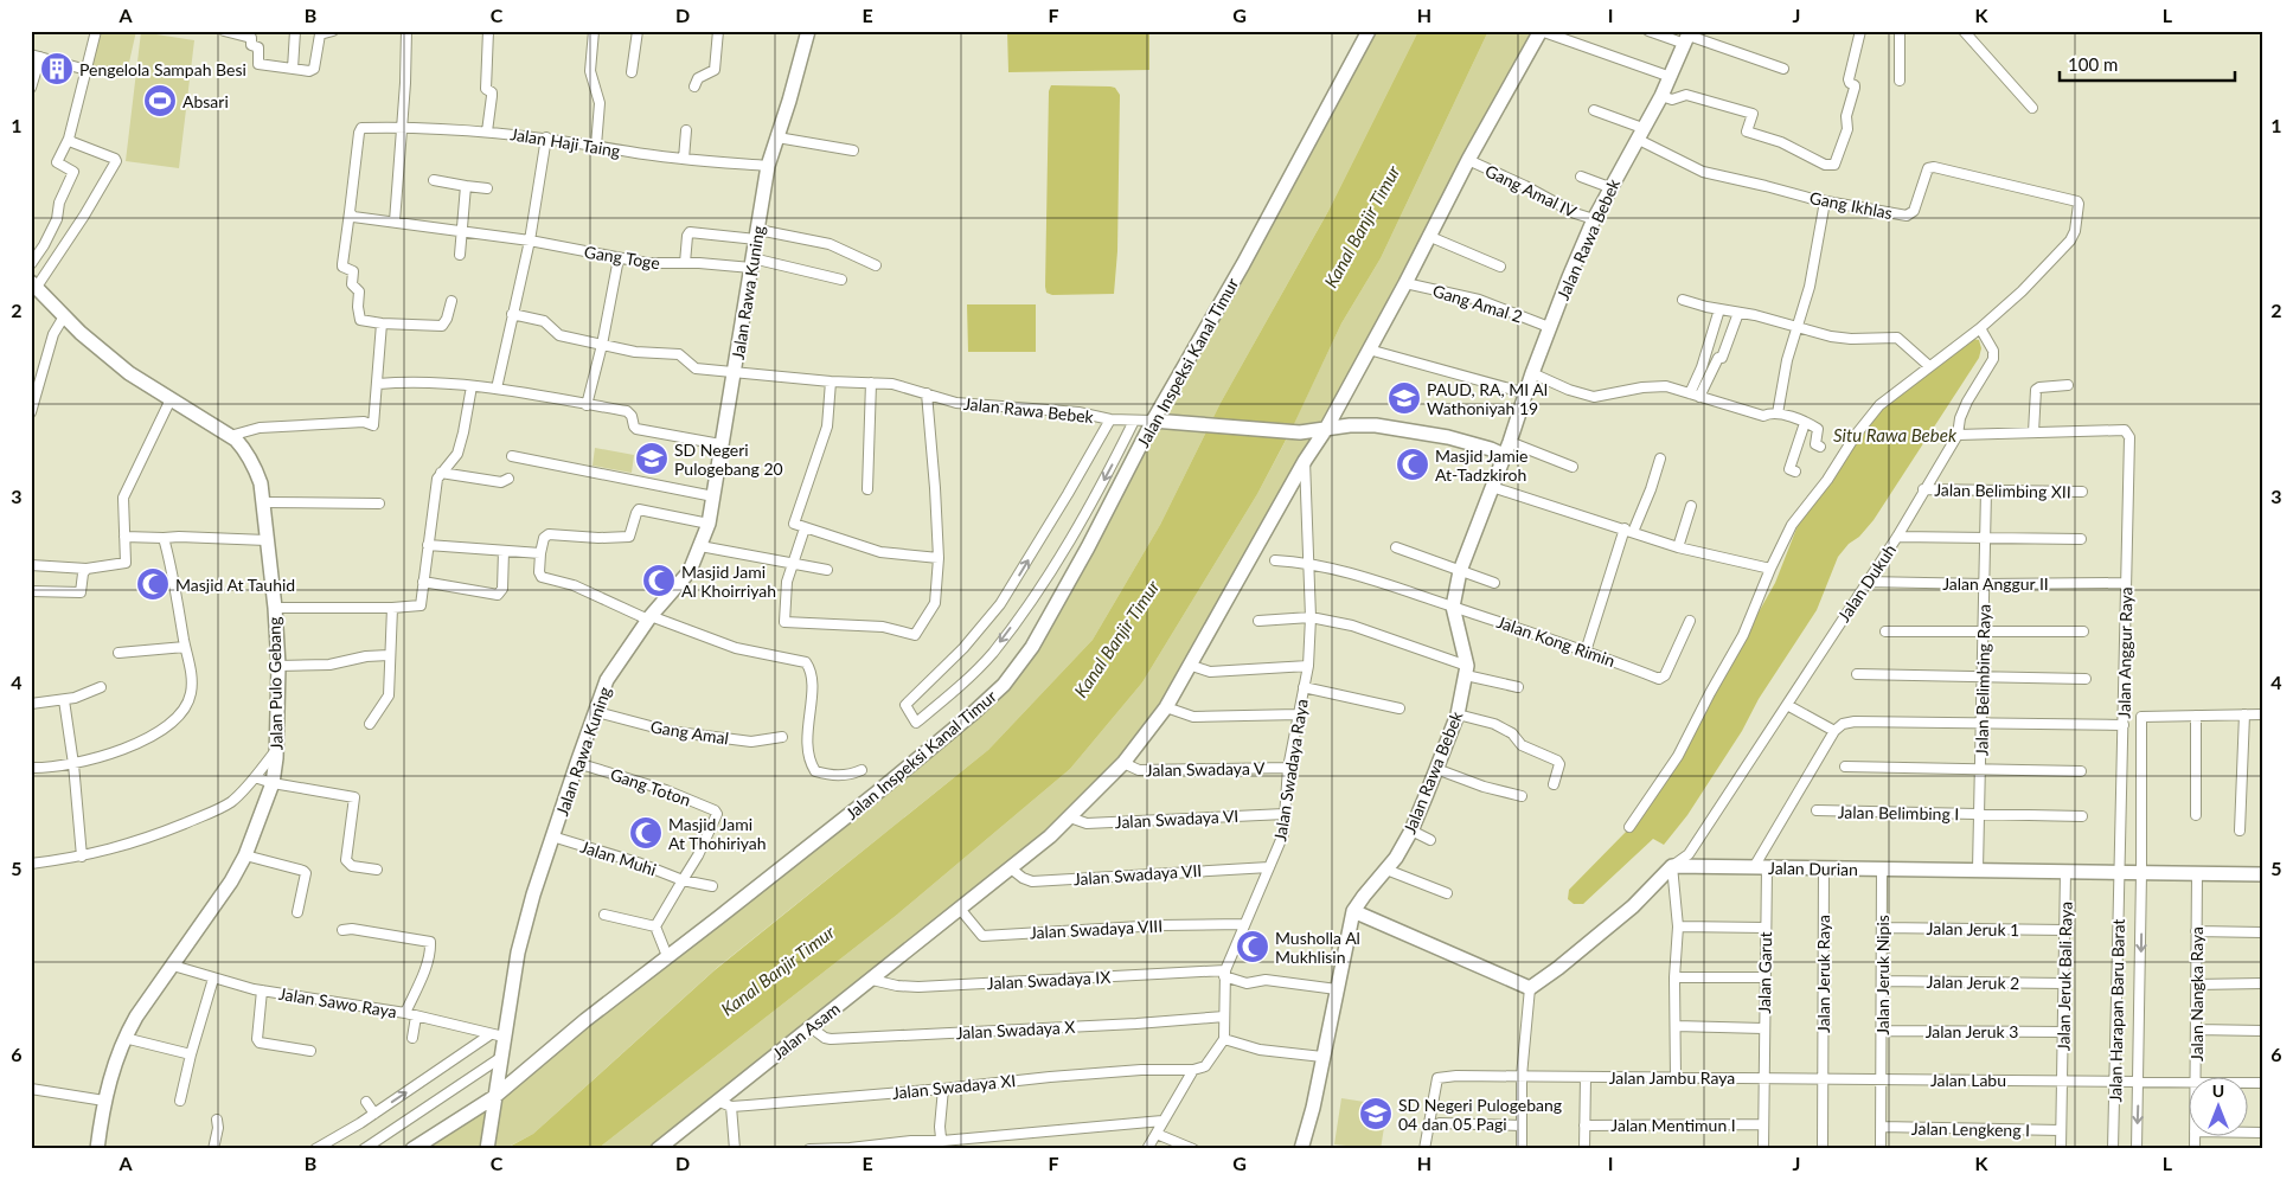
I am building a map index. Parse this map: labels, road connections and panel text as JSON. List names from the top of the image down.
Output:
{
  "streets": {
    "street": [
      "Jalan Haji Taing",
      "Gang Amal IV",
      "Gang Ikhlas",
      "Jalan Rawa Bebek",
      "Gang Toge",
      "Jalan Rawa Kuning",
      "Gang Amal 2",
      "Jalan Inspeksi Kanal Timur",
      "Jalan Belimbing XII",
      "Jalan Dukuh",
      "Jalan Anggur II",
      "Jalan Kong Rimin",
      "Jalan Anggur Raya",
      "Jalan Belimbing Raya",
      "Jalan Pulo Gebang",
      "Gang Amal",
      "Jalan Swadaya V",
      "Jalan Swadaya Raya",
      "Gang Toton",
      "Jalan Belimbing I",
      "Jalan Swadaya VI",
      "Jalan Muhi",
      "Jalan Durian",
      "Jalan Swadaya VII",
      "Jalan Swadaya VIII",
      "Jalan Jeruk 1",
      "Jalan Garut",
      "Jalan Jeruk Raya",
      "Jalan Jeruk Nipis",
      "Jalan Jeruk Bali Raya",
      "Jalan Swadaya IX",
      "Jalan Jeruk 2",
      "Jalan Nangka Raya",
      "Jalan Sawo Raya",
      "Jalan Harapan Baru Barat",
      "Jalan Swadaya X",
      "Jalan Asam",
      "Jalan Jeruk 3",
      "Jalan Jambu Raya",
      "Jalan Labu",
      "Jalan Swadaya XI",
      "Jalan Mentimun I",
      "Jalan Lengkeng I"
    ]
  },
  "crossings": [
    ["Jalan Haji Taing", "Gang Toge"],
    ["Jalan Haji Taing", "Jalan Rawa Kuning"],
    ["Gang Amal IV", "Jalan Rawa Bebek"],
    ["Gang Ikhlas", "Jalan Rawa Bebek"],
    ["Gang Ikhlas", "Jalan Dukuh"],
    ["Jalan Rawa Bebek", "Jalan Rawa Kuning"],
    ["Jalan Rawa Bebek", "Gang Amal 2"],
    ["Jalan Rawa Bebek", "Jalan Inspeksi Kanal Timur"],
    ["Jalan Rawa Bebek", "Jalan Kong Rimin"],
    ["Jalan Rawa Bebek", "Jalan Swadaya IX"],
    ["Gang Toge", "Jalan Rawa Kuning"],
    ["Jalan Rawa Kuning", "Jalan Inspeksi Kanal Timur"],
    ["Jalan Rawa Kuning", "Gang Amal"],
    ["Jalan Rawa Kuning", "Gang Toton"],
    ["Jalan Rawa Kuning", "Jalan Muhi"],
    ["Jalan Rawa Kuning", "Jalan Sawo Raya"],
    ["Jalan Belimbing XII", "Jalan Dukuh"],
    ["Jalan Belimbing XII", "Jalan Belimbing Raya"],
    ["Jalan Dukuh", "Jalan Anggur II"],
    ["Jalan Dukuh", "Jalan Durian"],
    ["Jalan Anggur II", "Jalan Anggur Raya"],
    ["Jalan Anggur II", "Jalan Belimbing Raya"],
    ["Jalan Kong Rimin", "Jalan Swadaya Raya"],
    ["Jalan Anggur Raya", "Jalan Durian"],
    ["Jalan Anggur Raya", "Jalan Harapan Baru Barat"],
    ["Jalan Belimbing Raya", "Jalan Belimbing I"],
    ["Jalan Belimbing Raya", "Jalan Durian"],
    ["Jalan Pulo Gebang", "Jalan Sawo Raya"],
    ["Jalan Swadaya V", "Jalan Swadaya Raya"],
    ["Jalan Swadaya Raya", "Jalan Swadaya VI"],
    ["Jalan Swadaya Raya", "Jalan Swadaya VII"],
    ["Jalan Swadaya Raya", "Jalan Swadaya VIII"],
    ["Jalan Swadaya Raya", "Jalan Swadaya IX"],
    ["Jalan Swadaya Raya", "Jalan Swadaya X"],
    ["Gang Toton", "Jalan Muhi"],
    ["Jalan Durian", "Jalan Garut"],
    ["Jalan Durian", "Jalan Jeruk Raya"],
    ["Jalan Durian", "Jalan Jeruk Nipis"],
    ["Jalan Durian", "Jalan Jeruk Bali Raya"],
    ["Jalan Durian", "Jalan Nangka Raya"],
    ["Jalan Durian", "Jalan Harapan Baru Barat"],
    ["Jalan Swadaya VIII", "Jalan Asam"],
    ["Jalan Jeruk 1", "Jalan Jeruk Nipis"],
    ["Jalan Jeruk 1", "Jalan Jeruk Bali Raya"],
    ["Jalan Garut", "Jalan Jambu Raya"],
    ["Jalan Garut", "Jalan Mentimun I"],
    ["Jalan Jeruk Raya", "Jalan Jambu Raya"],
    ["Jalan Jeruk Raya", "Jalan Labu"],
    ["Jalan Jeruk Nipis", "Jalan Jeruk 2"],
    ["Jalan Jeruk Nipis", "Jalan Jeruk 3"],
    ["Jalan Jeruk Nipis", "Jalan Labu"],
    ["Jalan Jeruk Nipis", "Jalan Lengkeng I"],
    ["Jalan Jeruk Bali Raya", "Jalan Jeruk 2"],
    ["Jalan Jeruk Bali Raya", "Jalan Jeruk 3"],
    ["Jalan Jeruk Bali Raya", "Jalan Labu"],
    ["Jalan Jeruk Bali Raya", "Jalan Lengkeng I"],
    ["Jalan Swadaya IX", "Jalan Asam"],
    ["Jalan Harapan Baru Barat", "Jalan Labu"],
    ["Jalan Swadaya X", "Jalan Asam"],
    ["Jalan Asam", "Jalan Swadaya XI"],
    ["Jalan Jambu Raya", "Jalan Labu"]
  ],
  "water": ["Kanal Banjir Timur", "Situ Rawa Bebek"],
  "places": {
    "building": ["Pengelola Sampah Besi"],
    "sports": ["Absari"],
    "school or university": ["PAUD, RA, MI Al Wathoniyah 19", "SD Negeri Pulogebang 20", "SD Negeri Pulogebang 04 dan 05 Pagi"],
    "mosque": [
      "Masjid Jamie At-Tadzkiroh",
      "Masjid Jami Al Khoirriyah",
      "Masjid At Tauhid",
      "Masjid Jami At Thohiriyah",
      "Musholla Al Mukhlisin"
    ]
  },
  "scale_bar": "100 m",
  "north": "top",
  "grid": {
    "columns": [
      "A",
      "B",
      "C",
      "D",
      "E",
      "F",
      "G",
      "H",
      "I",
      "J",
      "K",
      "L"
    ],
    "rows": [
      "1",
      "2",
      "3",
      "4",
      "5",
      "6"
    ]
  }
}
